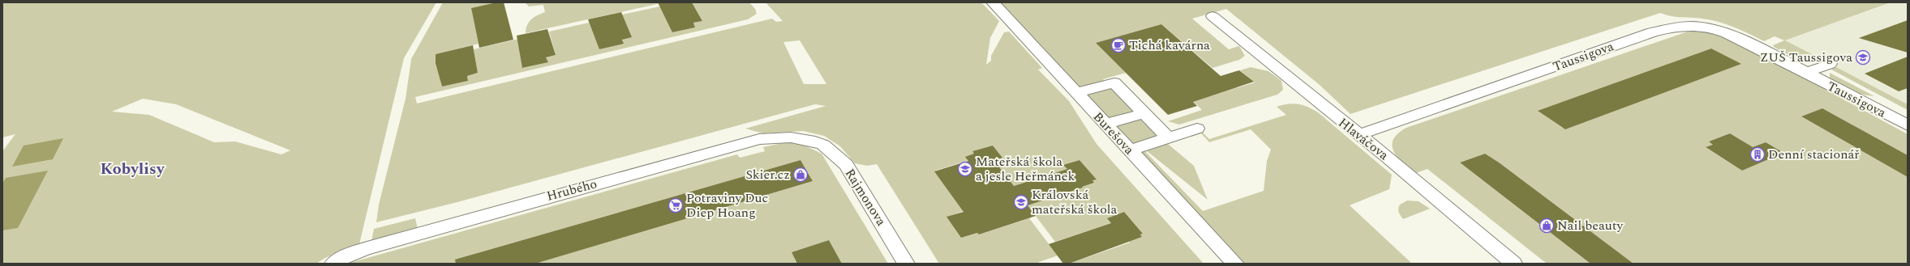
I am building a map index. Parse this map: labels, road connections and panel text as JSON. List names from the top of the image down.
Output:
{
  "streets": {
    "street": [
      "Taussigova",
      "Burešova",
      "Hlaváčova",
      "Hrubého",
      "Rajmonova"
    ]
  },
  "crossings": [
    ["Taussigova", "Hlaváčova"],
    ["Hrubého", "Rajmonova"]
  ],
  "districts": ["Kobylisy"],
  "places": {
    "cafe": ["Tichá kavárna"],
    "school or university": ["ZUŠ Taussigova", "Mateřská škola a jesle Heřmánek", "Královská mateřská škola"],
    "building": ["Denní stacionář"],
    "shop": ["Skier.cz", "Nail beauty"],
    "supermarket": ["Potraviny Duc Diep Hoang"]
  }
}
